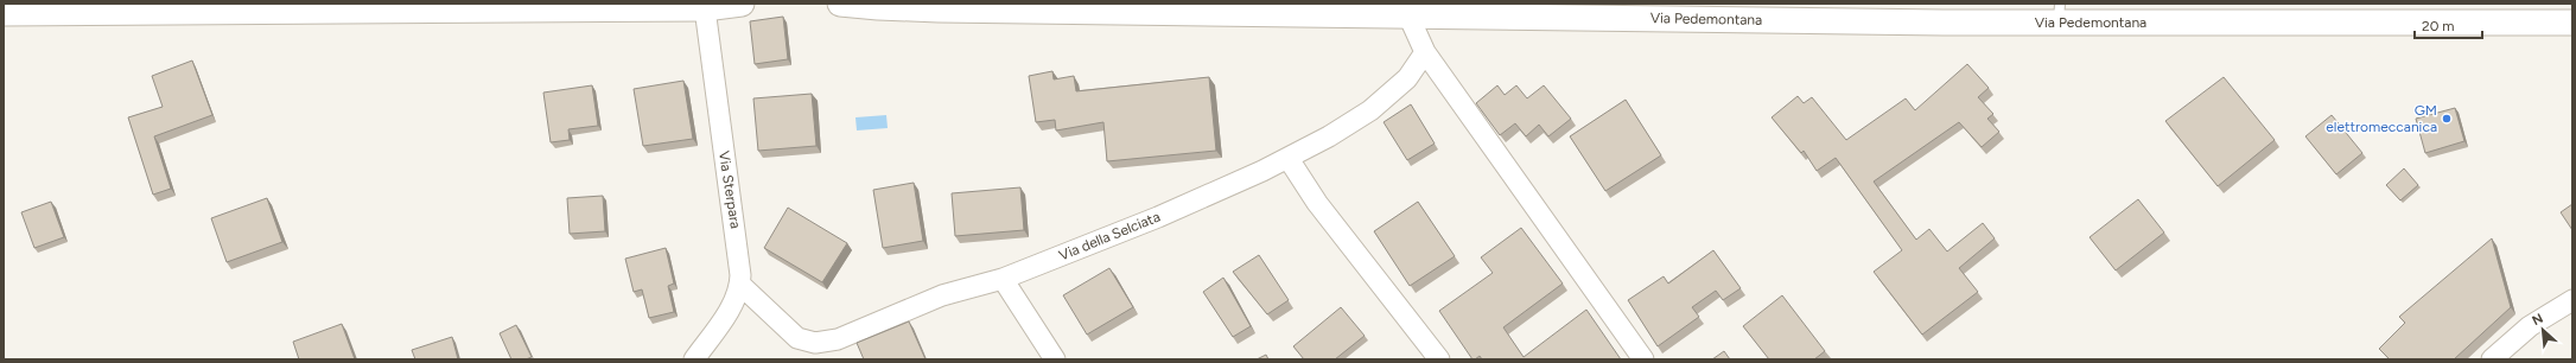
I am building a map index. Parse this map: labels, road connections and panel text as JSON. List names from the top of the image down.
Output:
{
  "streets": {
    "street": ["Via Pedemontana", "Via Sterpara", "Via della Selciata"]
  },
  "crossings": [
    ["Via Sterpara", "Via della Selciata"]
  ],
  "places": ["GM elettromeccanica"],
  "scale_bar": "20 m",
  "north": "top left"
}
